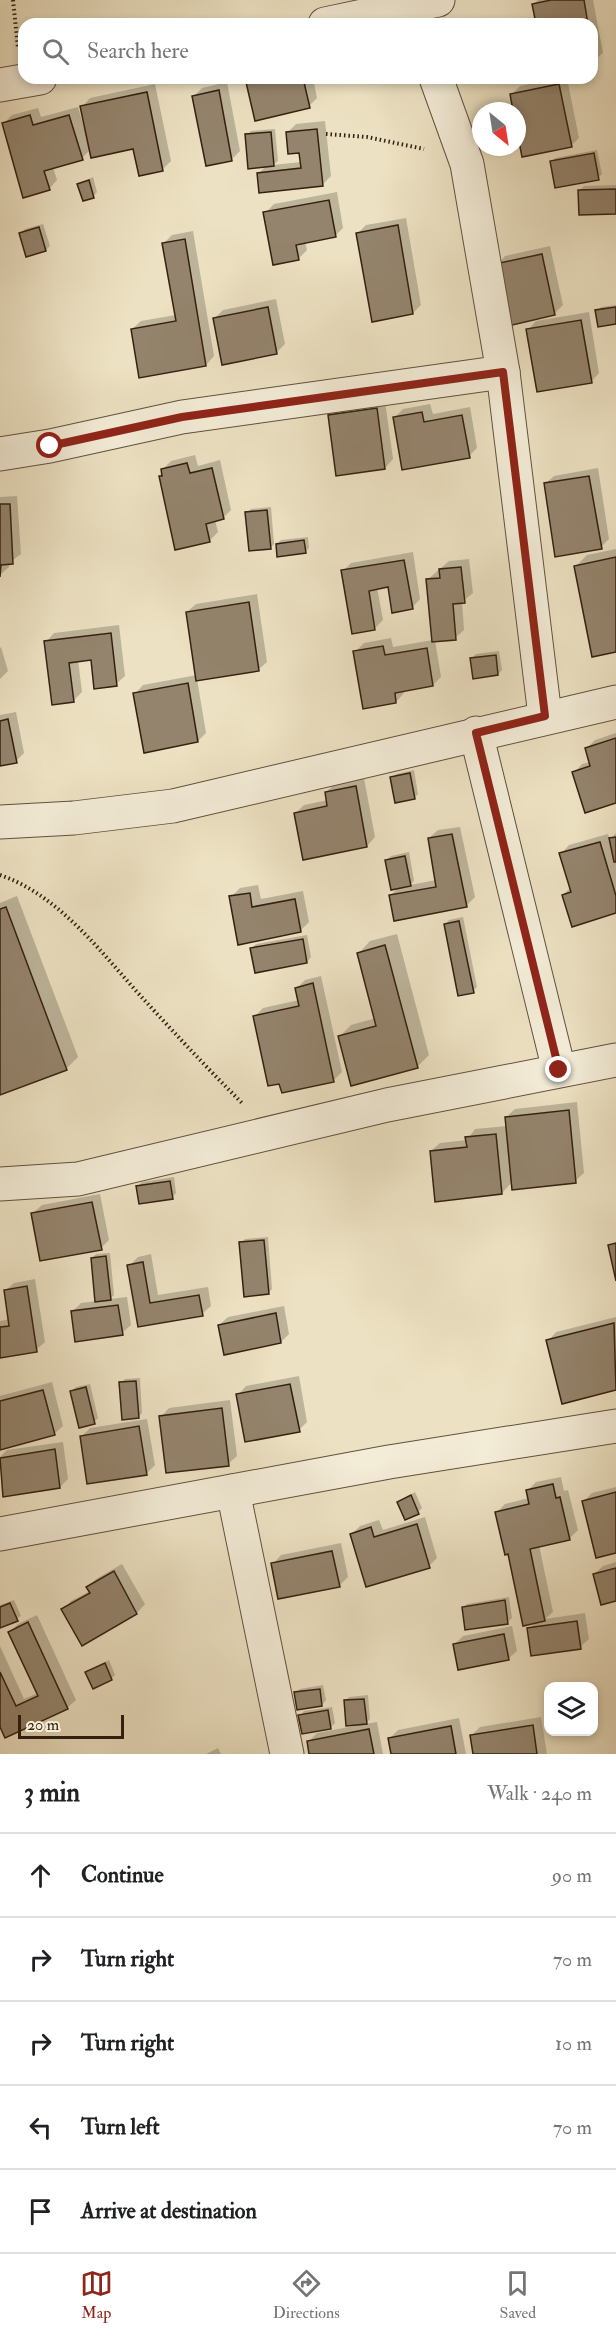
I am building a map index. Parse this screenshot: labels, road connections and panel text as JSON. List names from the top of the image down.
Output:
{
  "scale_bar": "20 m",
  "north": "bottom right",
  "page": {
    "search": "Search here",
    "scale": "20 m",
    "heading": ["3 min", "Walk · 240 m"],
    "list": [
      ["Continue", "90 m"],
      ["Turn right", "70 m"],
      ["Turn right", "10 m"],
      ["Turn left", "70 m"],
      "Arrive at destination"
    ],
    "nav": ["Map", "Directions", "Saved"]
  }
}
